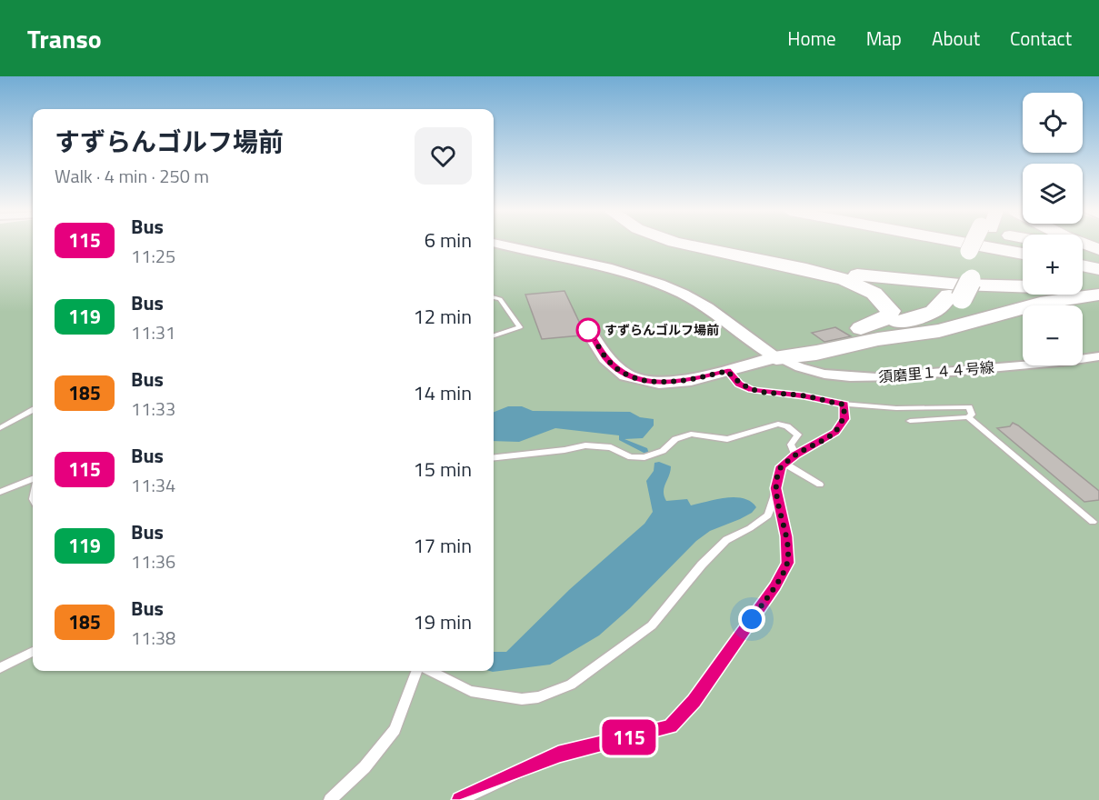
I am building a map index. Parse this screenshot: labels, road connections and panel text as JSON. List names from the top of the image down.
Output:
{
  "streets": {
    "street": ["須磨里１４４号線"]
  },
  "places": ["すずらんゴルフ場前"],
  "lines": ["bus line 115"],
  "page": {
    "header": "Transo",
    "nav": [
      "Home",
      "Map",
      "About",
      "Contact"
    ],
    "on_map": "115",
    "map_buttons": ["+", "−"],
    "heading": ["すずらんゴルフ場前", "Walk · 4 min · 250 m"],
    "list": [
      {
        "mark": "115",
        "name": "Bus",
        "note": "11:25",
        "value": "6 min"
      },
      {
        "mark": "119",
        "name": "Bus",
        "note": "11:31",
        "value": "12 min"
      },
      {
        "mark": "185",
        "name": "Bus",
        "note": "11:33",
        "value": "14 min"
      },
      {
        "mark": "115",
        "name": "Bus",
        "note": "11:34",
        "value": "15 min"
      },
      {
        "mark": "119",
        "name": "Bus",
        "note": "11:36",
        "value": "17 min"
      },
      {
        "mark": "185",
        "name": "Bus",
        "note": "11:38",
        "value": "19 min"
      }
    ]
  }
}
